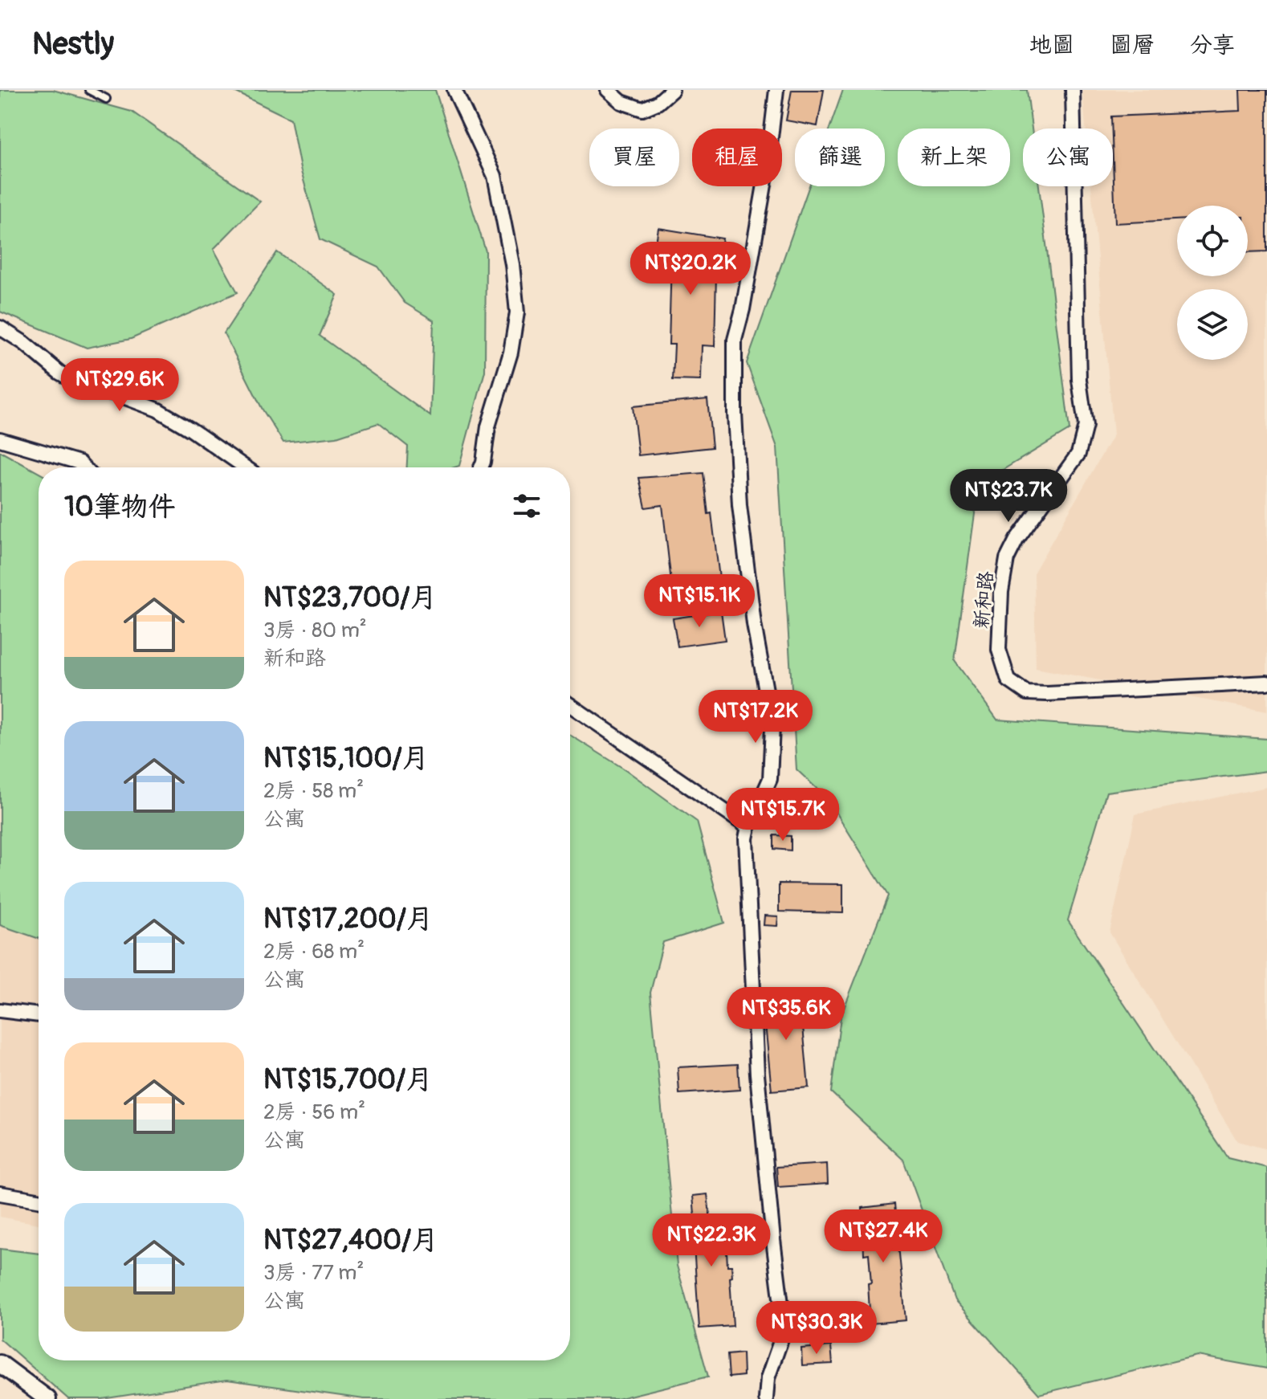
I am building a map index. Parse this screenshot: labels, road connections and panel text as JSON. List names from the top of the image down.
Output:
{
  "streets": {
    "street": ["新和路"]
  },
  "page": {
    "header": "Nestly",
    "nav": ["地圖", "圖層", "分享"],
    "chip": [
      "買屋",
      "租屋",
      "篩選",
      "新上架",
      "公寓"
    ],
    "price": [
      "NT$20.2K",
      "NT$29.6K",
      "NT$23.7K",
      "NT$15.1K",
      "NT$17.2K",
      "NT$15.7K",
      "NT$35.6K",
      "NT$27.4K",
      "NT$22.3K",
      "NT$30.3K"
    ],
    "heading": "10筆物件",
    "list": [
      {
        "name": "NT$23,700/月",
        "note": "3房 · 80 m² · 新和路"
      },
      {
        "name": "NT$15,100/月",
        "note": "2房 · 58 m² · 公寓"
      },
      {
        "name": "NT$17,200/月",
        "note": "2房 · 68 m² · 公寓"
      },
      {
        "name": "NT$15,700/月",
        "note": "2房 · 56 m² · 公寓"
      },
      {
        "name": "NT$27,400/月",
        "note": "3房 · 77 m² · 公寓"
      }
    ]
  }
}
